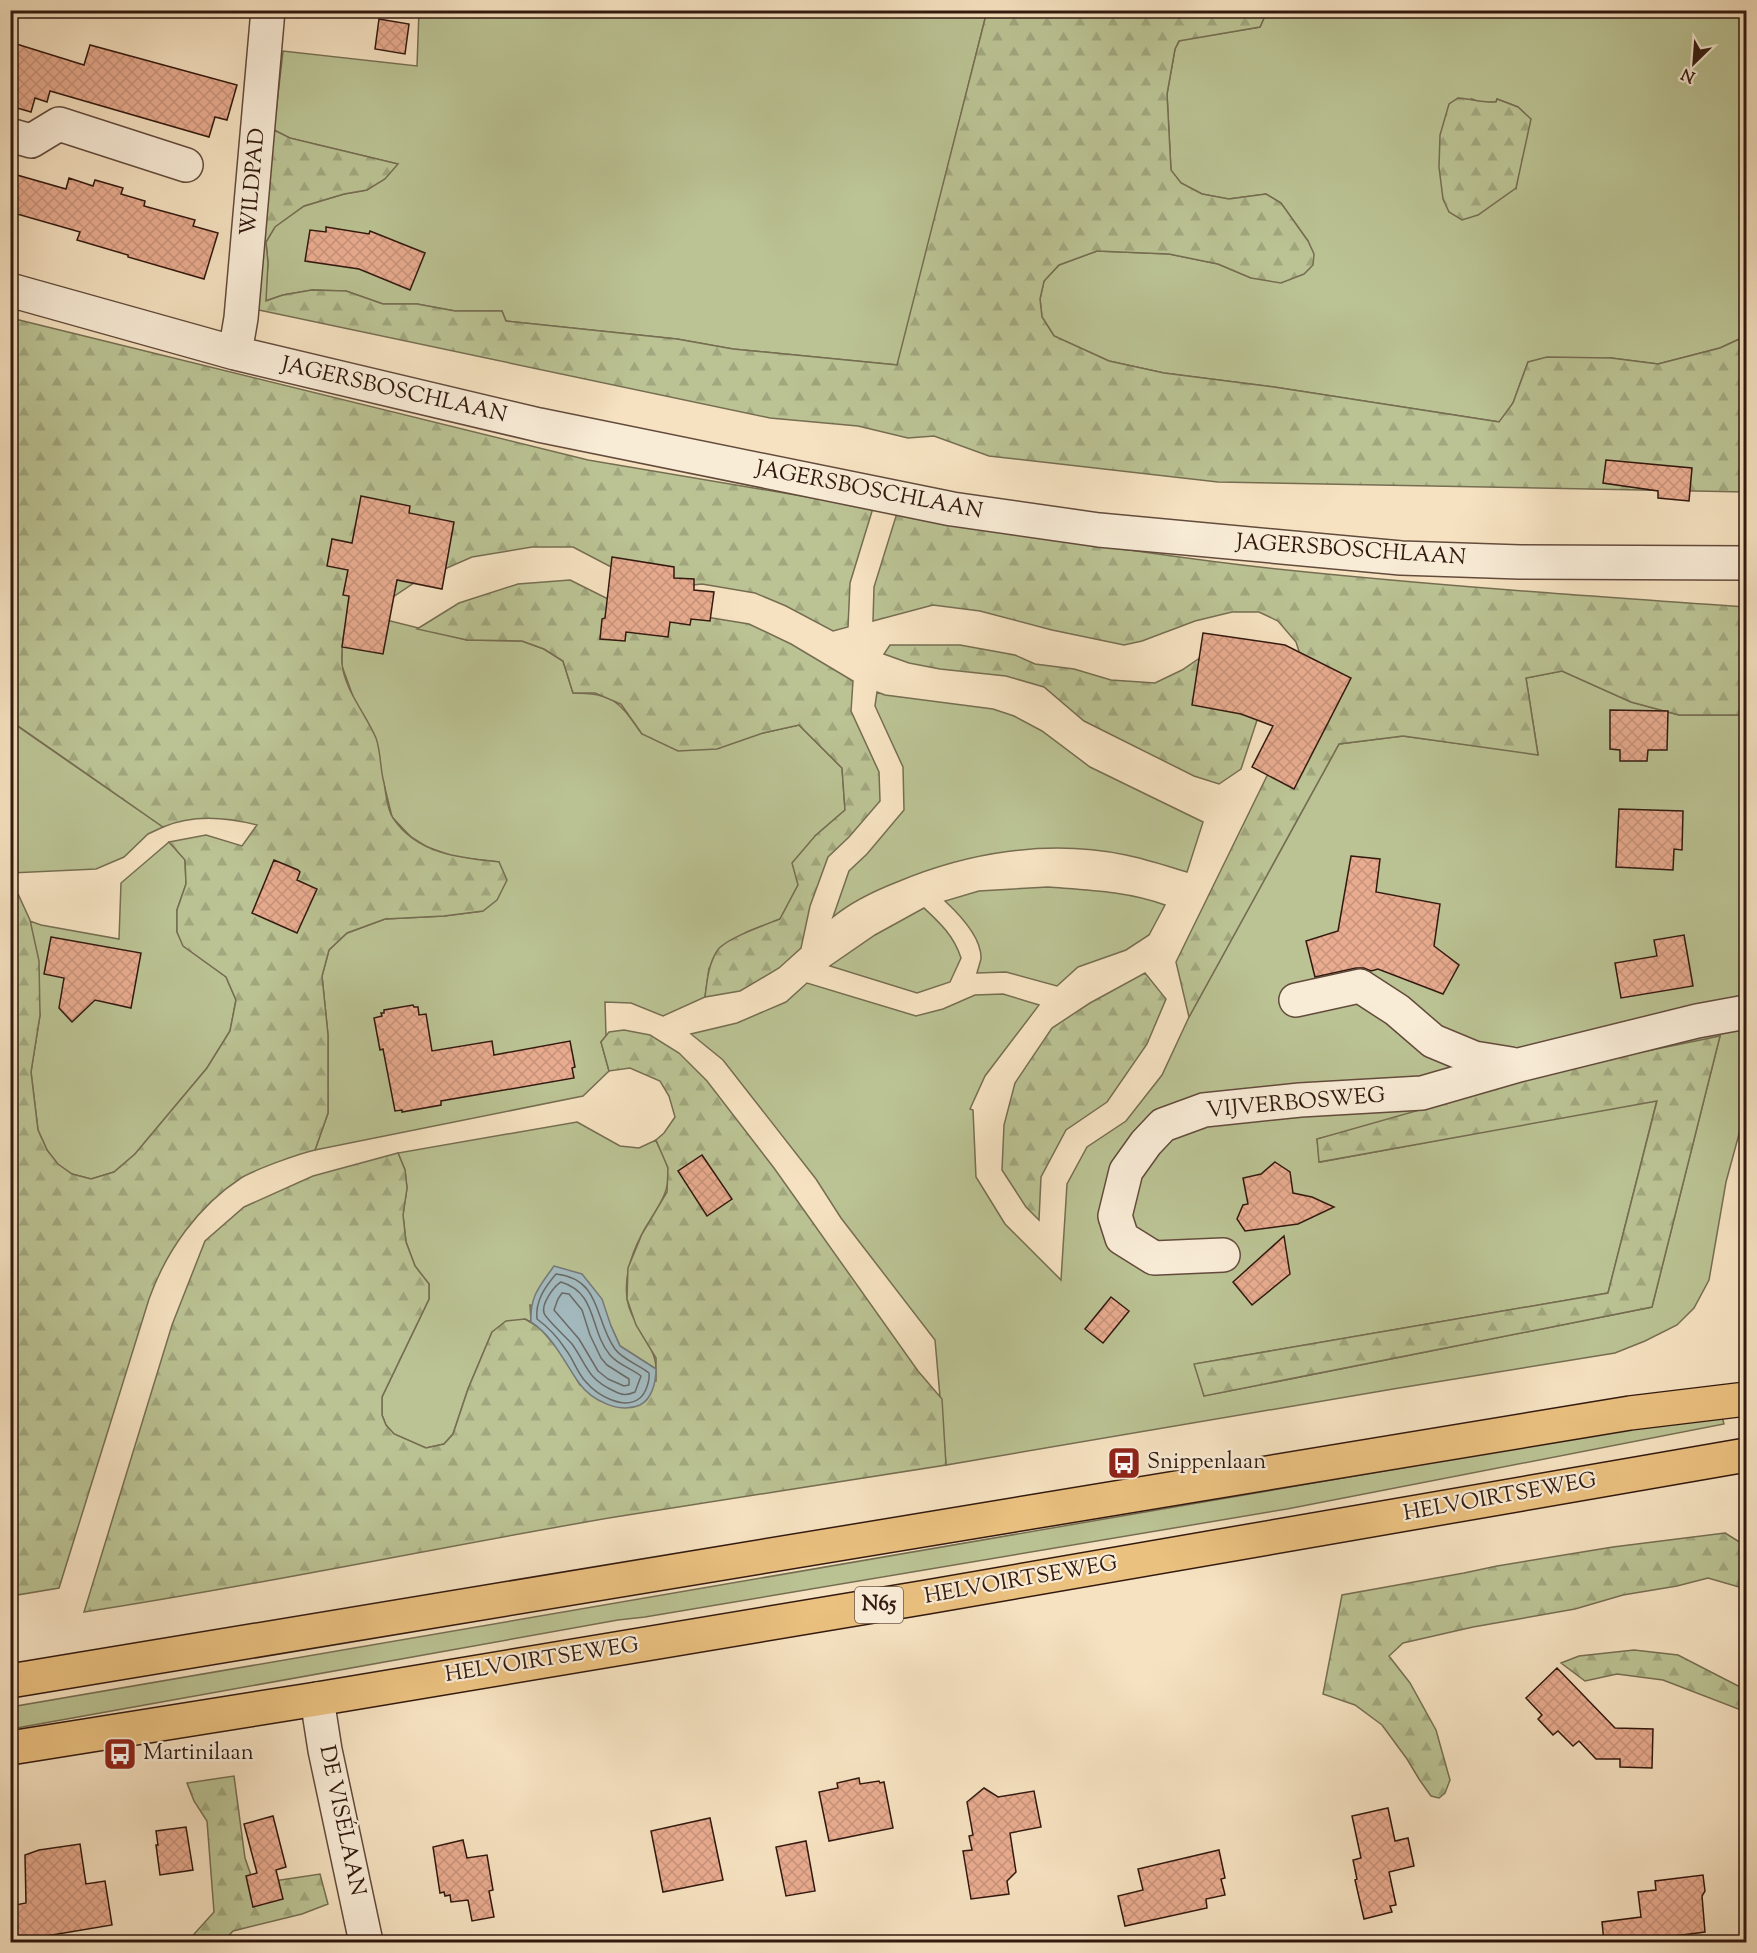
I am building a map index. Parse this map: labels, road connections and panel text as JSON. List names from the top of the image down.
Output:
{
  "streets": {
    "main road": ["HELVOIRTSEWEG", "N65"],
    "street": [
      "WILDPAD",
      "JAGERSBOSCHLAAN",
      "VIJVERBOSWEG",
      "DE VISÉLAAN"
    ]
  },
  "crossings": [
    ["WILDPAD", "JAGERSBOSCHLAAN"],
    ["HELVOIRTSEWEG", "DE VISÉLAAN"]
  ],
  "places": {
    "bus stop": ["Snippenlaan", "Martinilaan"]
  },
  "north": "bottom left"
}
